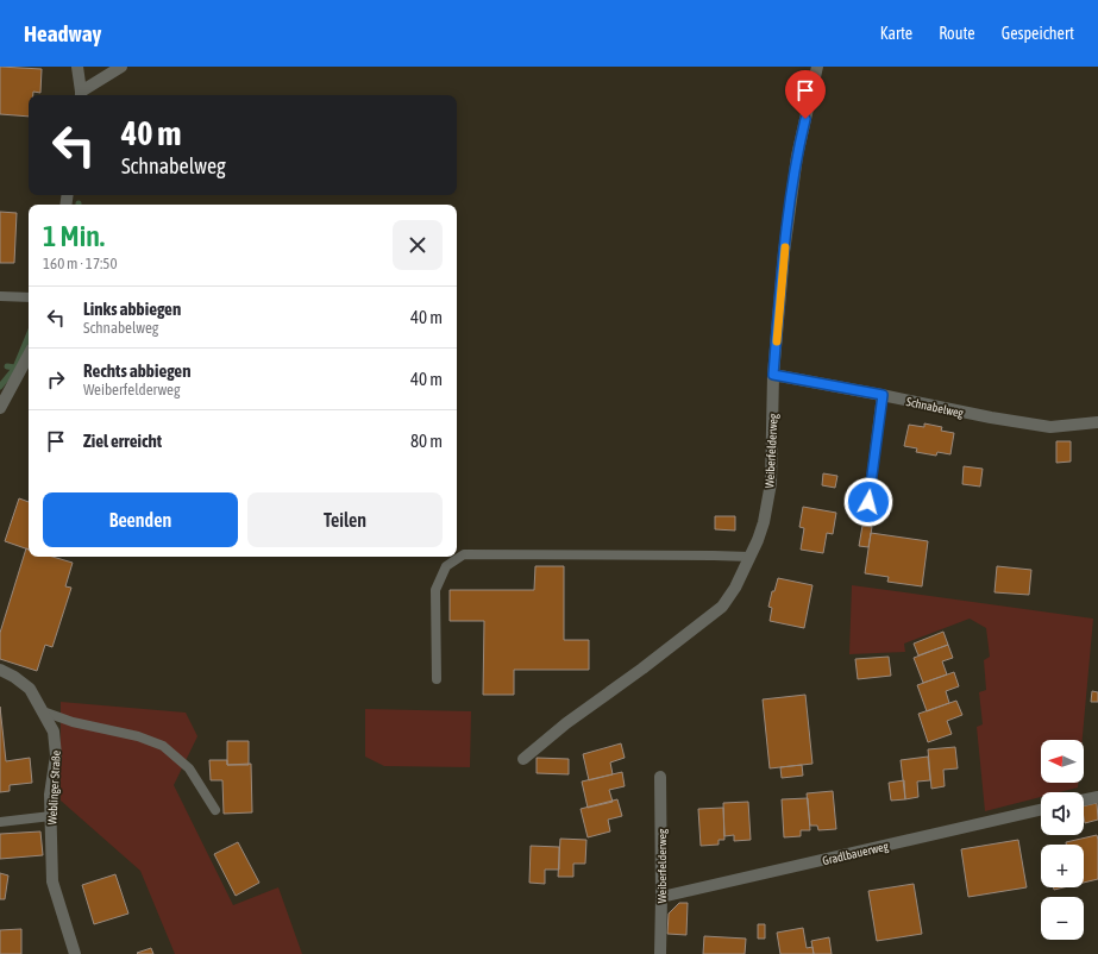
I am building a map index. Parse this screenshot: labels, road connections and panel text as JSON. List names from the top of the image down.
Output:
{
  "streets": {
    "street": [
      "Schnabelweg",
      "Weiberfelderweg",
      "Weblinger Straße",
      "Gradlbauerweg"
    ]
  },
  "crossings": [
    ["Schnabelweg", "Weiberfelderweg"],
    ["Weiberfelderweg", "Gradlbauerweg"]
  ],
  "north": "left",
  "page": {
    "header": "Headway",
    "nav": ["Karte", "Route", "Gespeichert"],
    "turn": ["40 m", "Schnabelweg"],
    "heading": ["1 Min.", "160 m · 17:50"],
    "list": [
      {
        "name": "Links abbiegen",
        "note": "Schnabelweg",
        "value": "40 m"
      },
      {
        "name": "Rechts abbiegen",
        "note": "Weiberfelderweg",
        "value": "40 m"
      },
      {
        "name": "Ziel erreicht",
        "value": "80 m"
      }
    ],
    "buttons": ["Beenden", "Teilen"],
    "map_buttons": ["+", "−"]
  }
}
